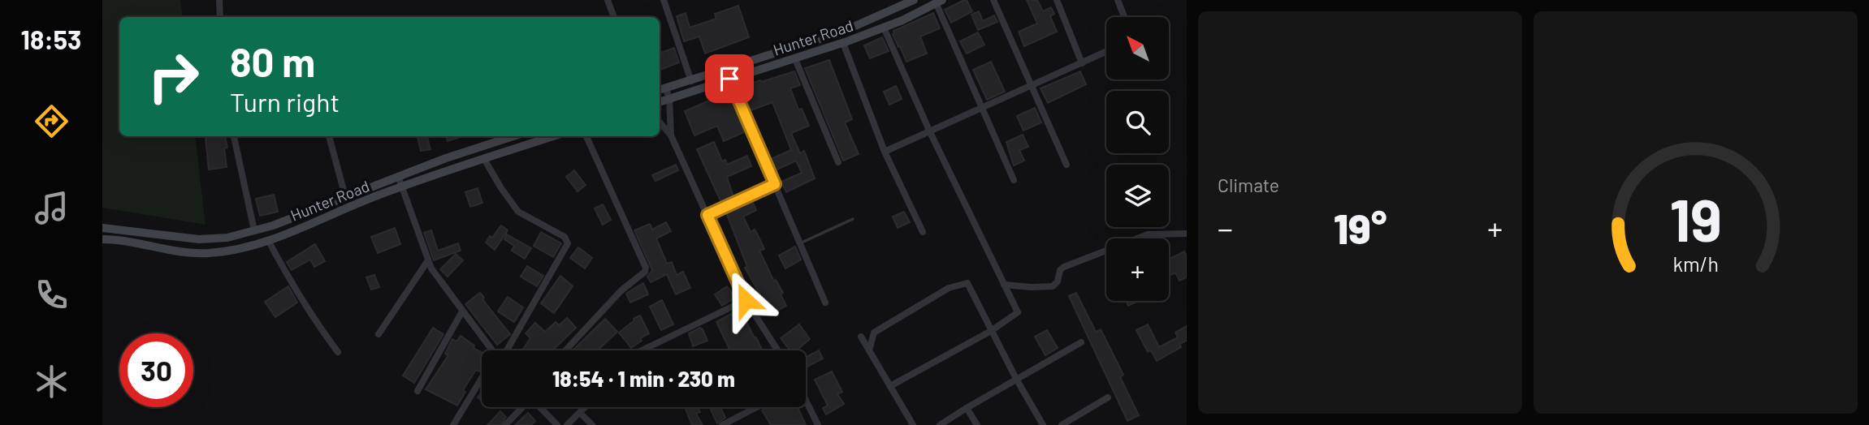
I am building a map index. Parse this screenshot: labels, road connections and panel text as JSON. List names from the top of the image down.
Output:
{
  "streets": {
    "main road": ["Hunter Road"]
  },
  "north": "top left",
  "page": {
    "tabs": "18:53",
    "tile": "Climate",
    "map_buttons": "+",
    "turn": ["80 m", "Turn right"],
    "heat": ["−", "19°", "+"],
    "limit": "30",
    "trip": "18:54 · 1 min · 230 m",
    "gauge": ["19", "km/h"]
  }
}
